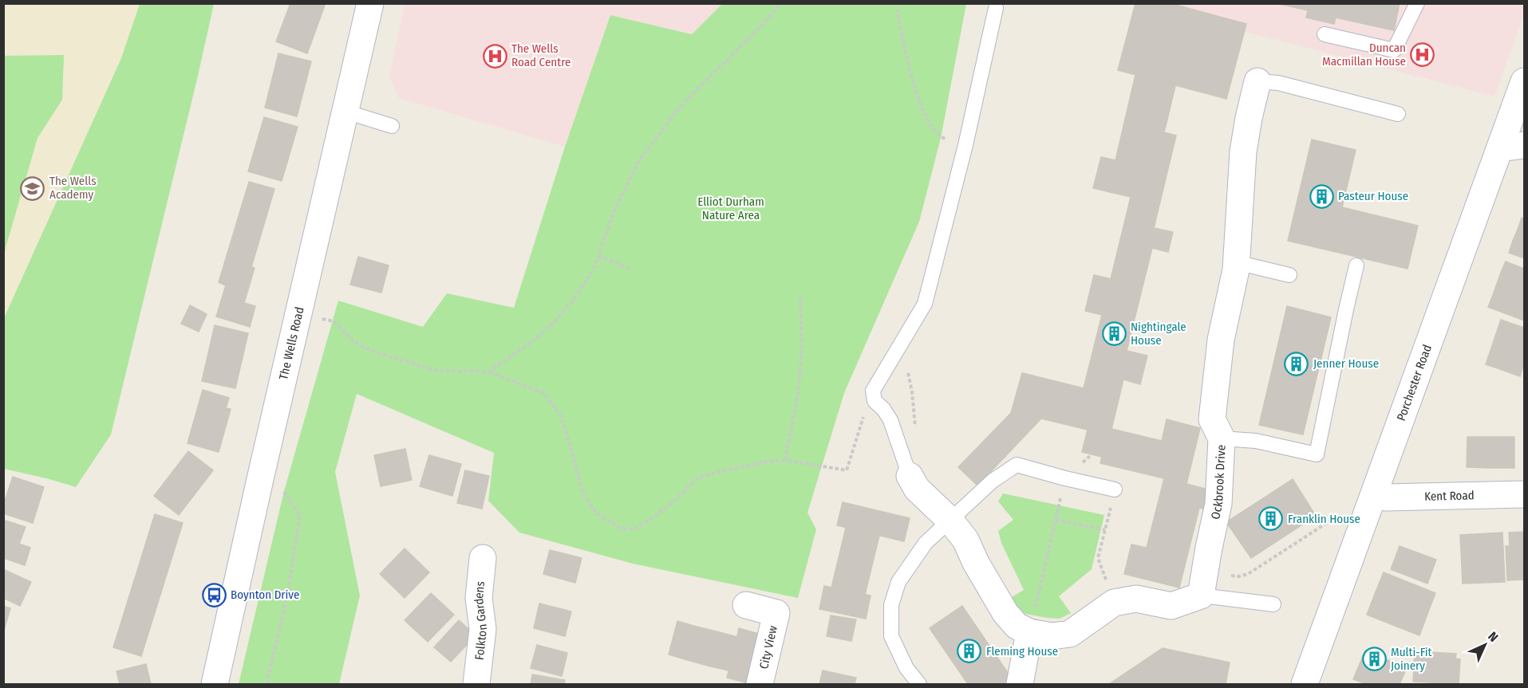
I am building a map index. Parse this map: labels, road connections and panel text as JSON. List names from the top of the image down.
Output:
{
  "streets": {
    "street": [
      "The Wells Road",
      "Porchester Road",
      "Ockbrook Drive",
      "Kent Road",
      "Folkton Gardens",
      "City View"
    ]
  },
  "crossings": [
    ["Porchester Road", "Kent Road"]
  ],
  "parks": ["Elliot Durham Nature Area"],
  "places": {
    "hospital": ["Duncan Macmillan House", "The Wells Road Centre"],
    "school or university": ["The Wells Academy"],
    "building": [
      "Pasteur House",
      "Nightingale House",
      "Jenner House",
      "Franklin House",
      "Fleming House",
      "Multi-Fit Joinery"
    ],
    "bus stop": ["Boynton Drive"]
  },
  "north": "top right"
}
